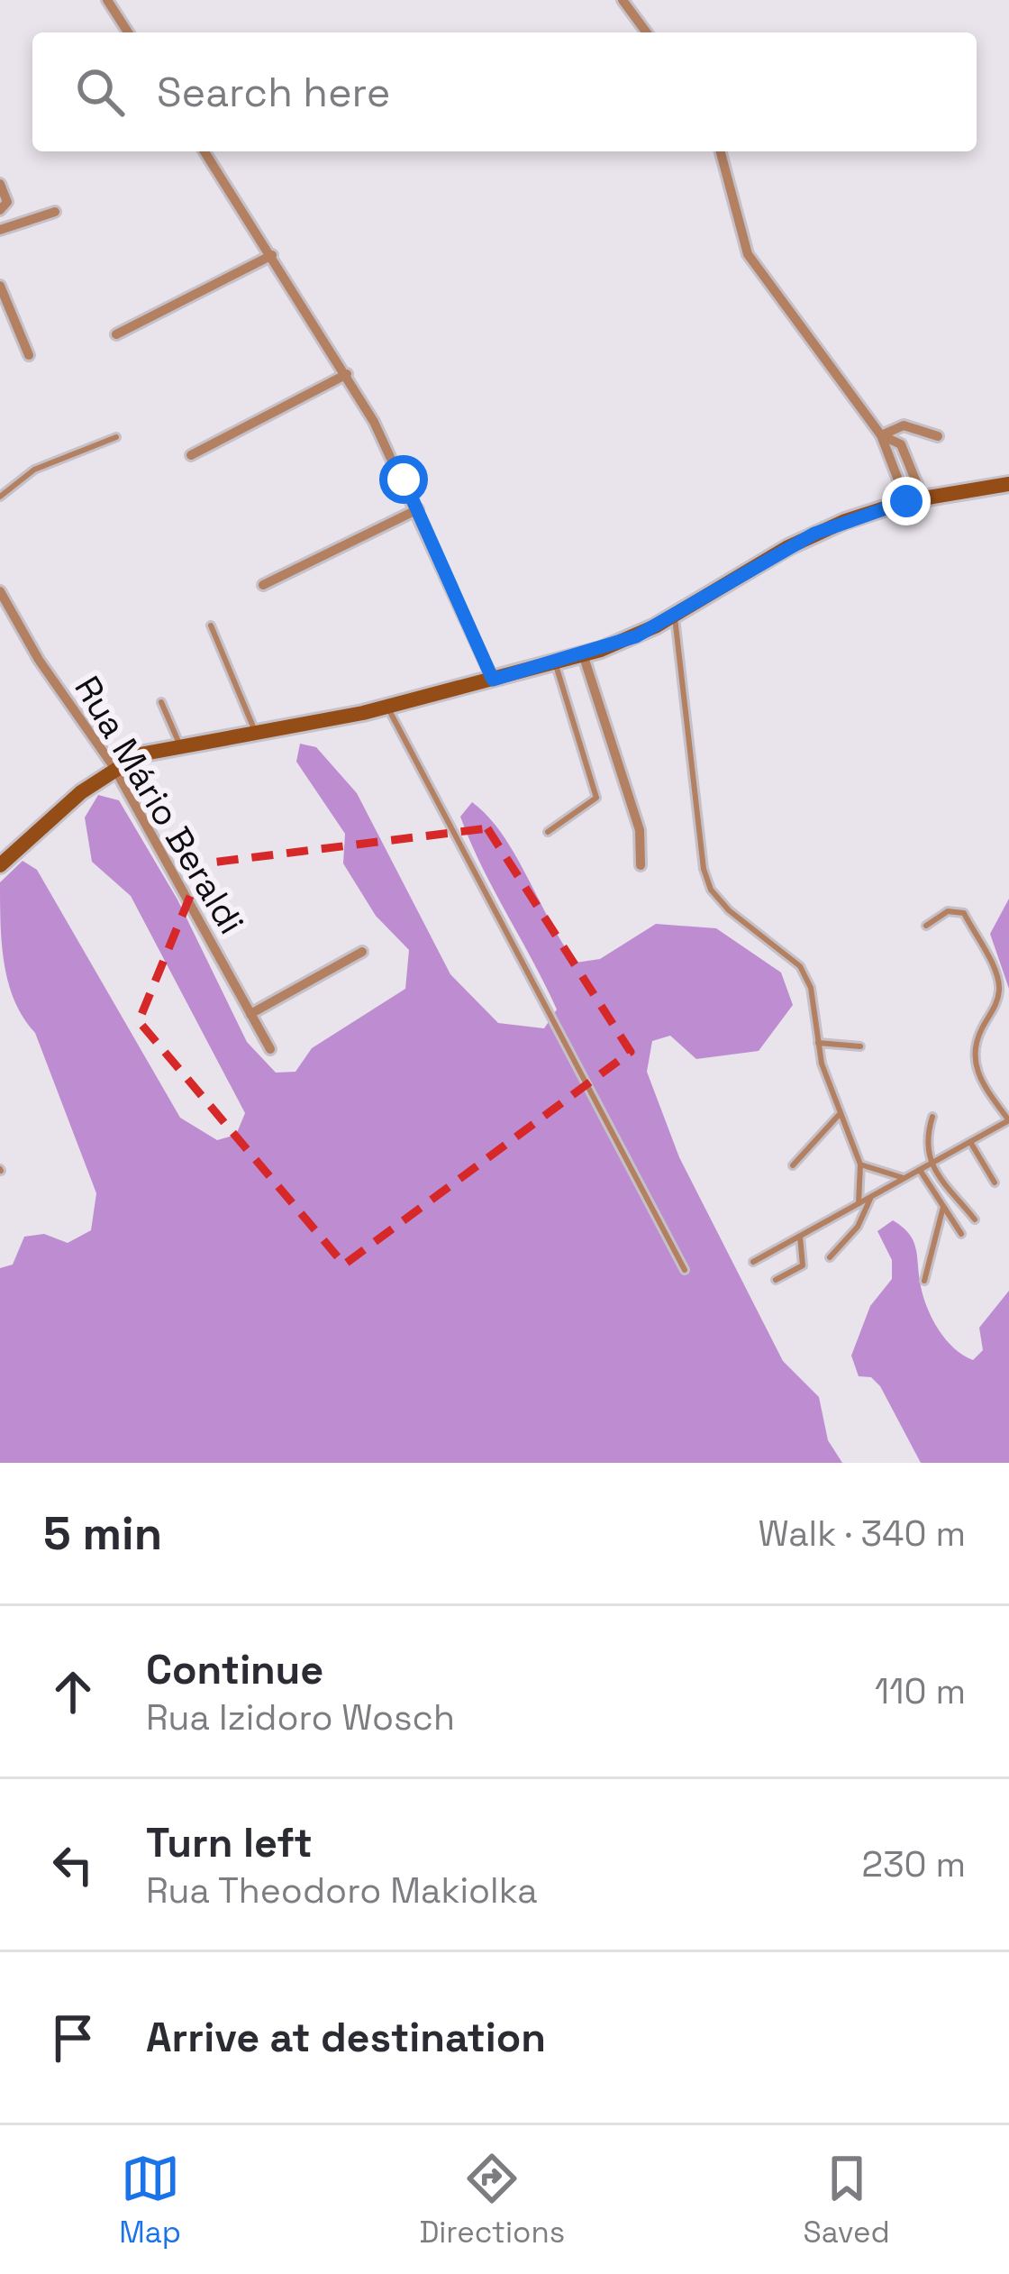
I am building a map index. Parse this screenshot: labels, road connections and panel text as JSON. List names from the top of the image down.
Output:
{
  "streets": {
    "street": ["Rua Mário Beraldi"]
  },
  "page": {
    "search": "Search here",
    "heading": ["5 min", "Walk · 340 m"],
    "list": [
      ["Continue", "Rua Izidoro Wosch", "110 m"],
      ["Turn left", "Rua Theodoro Makiolka", "230 m"],
      "Arrive at destination"
    ],
    "nav": ["Map", "Directions", "Saved"]
  }
}
